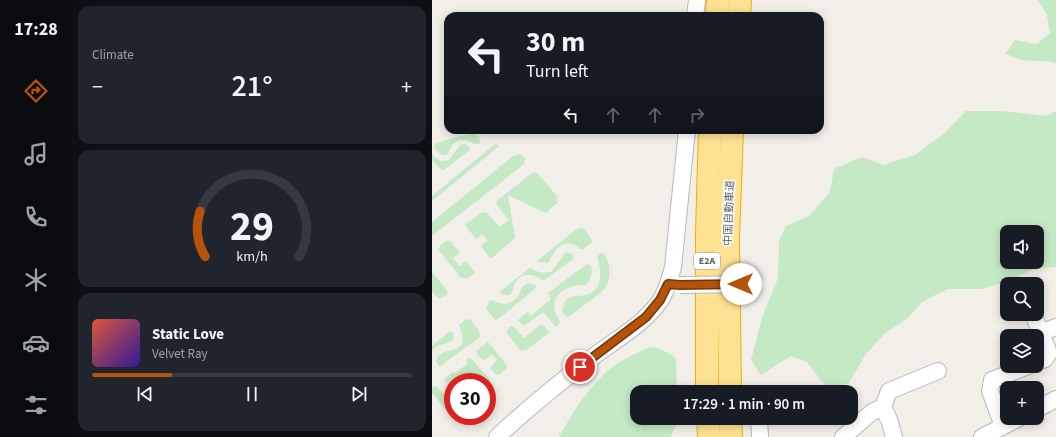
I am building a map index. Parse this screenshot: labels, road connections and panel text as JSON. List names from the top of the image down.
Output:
{
  "streets": {
    "highway": ["中国自動車道", "E2A"]
  },
  "page": {
    "tabs": "17:28",
    "tile": "Climate",
    "turn": ["30 m", "Turn left"],
    "heat": ["−", "21°", "+"],
    "map_buttons": "+",
    "song": ["Static Love", "Velvet Ray"],
    "limit": "30",
    "trip": "17:29 · 1 min · 90 m",
    "gauge": ["29", "km/h"]
  }
}
